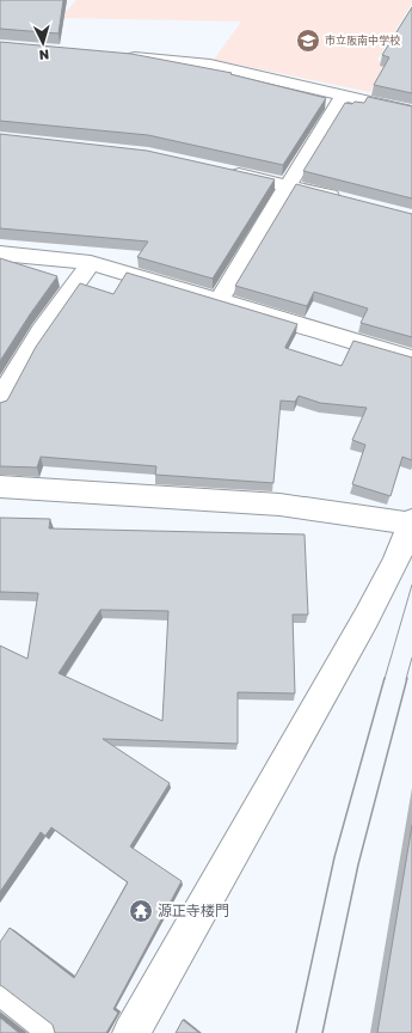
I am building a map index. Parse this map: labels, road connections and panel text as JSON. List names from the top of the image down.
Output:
{
  "places": {
    "school or university": ["市立阪南中学校"],
    "temple": ["源正寺楼門"]
  },
  "north": "bottom"
}
